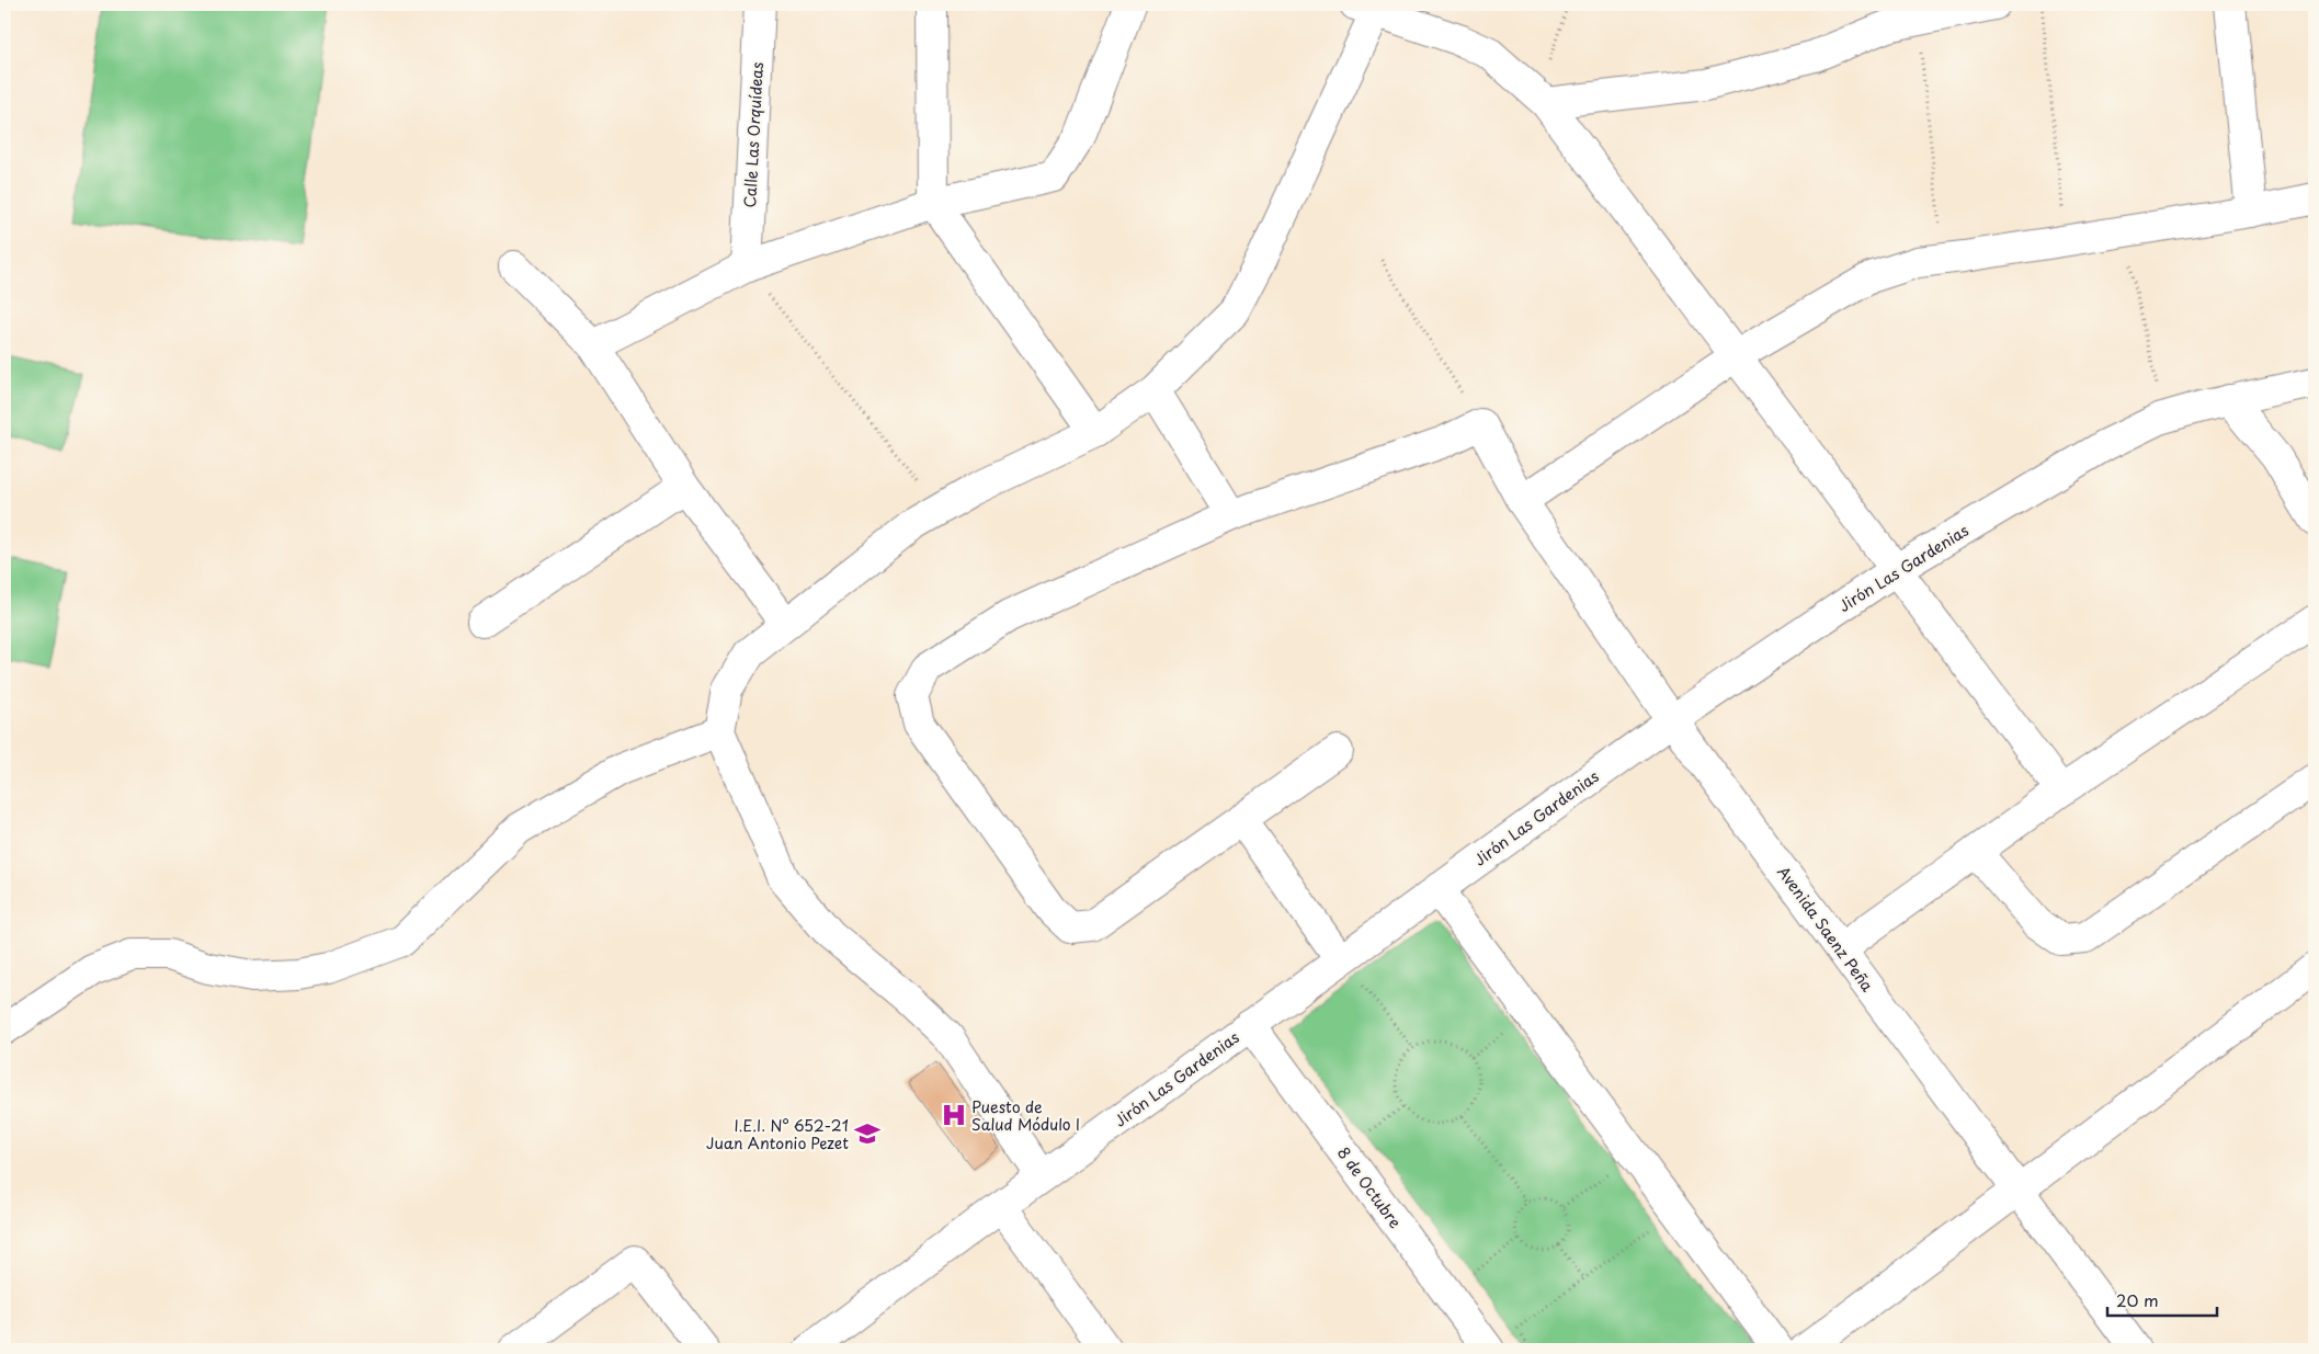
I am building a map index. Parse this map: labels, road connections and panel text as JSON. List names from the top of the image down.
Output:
{
  "streets": {
    "street": [
      "Calle Las Orquídeas",
      "Jirón Las Gardenias",
      "Avenida Saenz Peña",
      "8 de Octubre"
    ]
  },
  "crossings": [
    ["Jirón Las Gardenias", "Avenida Saenz Peña"],
    ["Jirón Las Gardenias", "8 de Octubre"]
  ],
  "places": {
    "hospital": ["Puesto de Salud Módulo I"],
    "school or university": ["I.E.I. N° 652-21 Juan Antonio Pezet"]
  },
  "scale_bar": "20 m"
}
